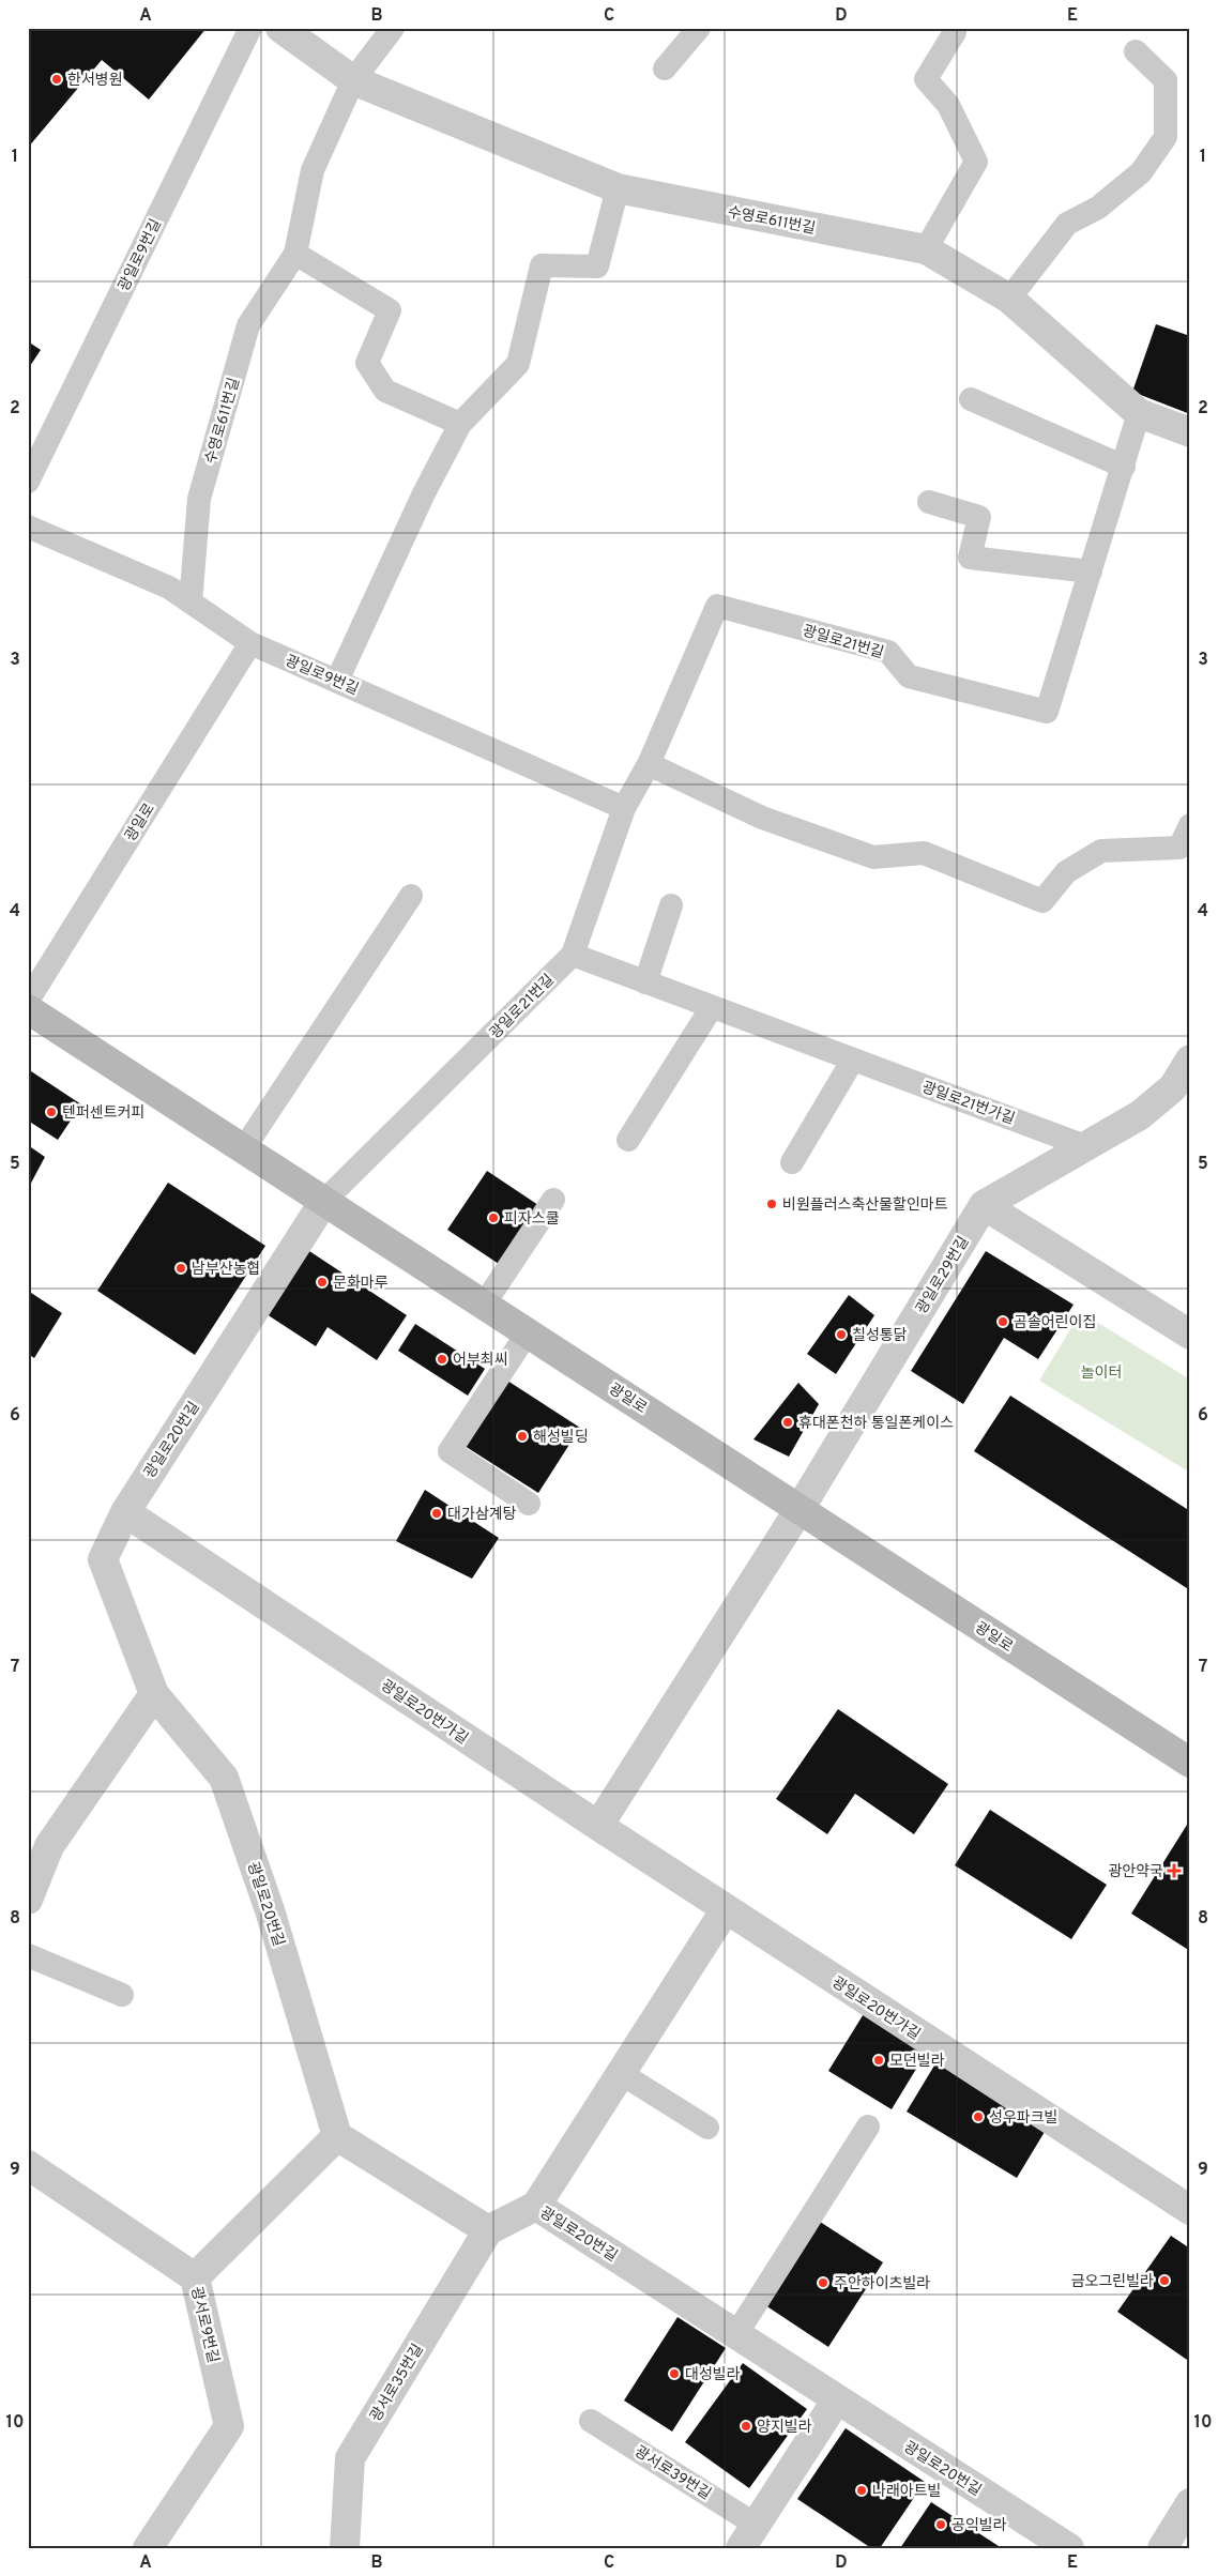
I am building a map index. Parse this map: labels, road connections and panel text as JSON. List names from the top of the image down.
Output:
{
  "streets": {
    "street": [
      "수영로611번길",
      "광일로",
      "광일로29번길",
      "광일로20번길",
      "광일로20번가길",
      "광서로9번길",
      "광서로35번길",
      "광서로39번길"
    ],
    "lane": ["광일로9번길", "광일로21번길", "광일로21번가길"]
  },
  "crossings": [
    ["수영로611번길", "광일로9번길"],
    ["수영로611번길", "광일로21번길"],
    ["광일로9번길", "광일로21번길"],
    ["광일로9번길", "광일로"],
    ["광일로21번길", "광일로"],
    ["광일로21번길", "광일로21번가길"],
    ["광일로21번길", "광일로20번길"],
    ["광일로", "광일로29번길"],
    ["광일로", "광일로20번길"],
    ["광일로21번가길", "광일로29번길"],
    ["광일로20번길", "광일로20번가길"],
    ["광일로20번길", "광서로35번길"],
    ["광일로20번길", "광서로39번길"]
  ],
  "parks": ["놀이터"],
  "places": {
    "other": [
      "한서병원",
      "텐퍼센트커피",
      "비원플러스축산물할인마트",
      "피자스쿨",
      "남부산농협",
      "문화마루",
      "곰솔어린이집",
      "칠성통닭",
      "어부최씨",
      "휴대폰천하 통일폰케이스",
      "해성빌딩",
      "대가삼계탕",
      "모던빌라",
      "성우파크빌",
      "금오그린빌라",
      "주안하이츠빌라",
      "대성빌라",
      "양지빌라",
      "나래아트빌",
      "공익빌라"
    ],
    "health": ["광안약국"]
  },
  "grid": {
    "columns": [
      "A",
      "B",
      "C",
      "D",
      "E"
    ],
    "rows": [
      "1",
      "2",
      "3",
      "4",
      "5",
      "6",
      "7",
      "8",
      "9",
      "10"
    ]
  }
}
